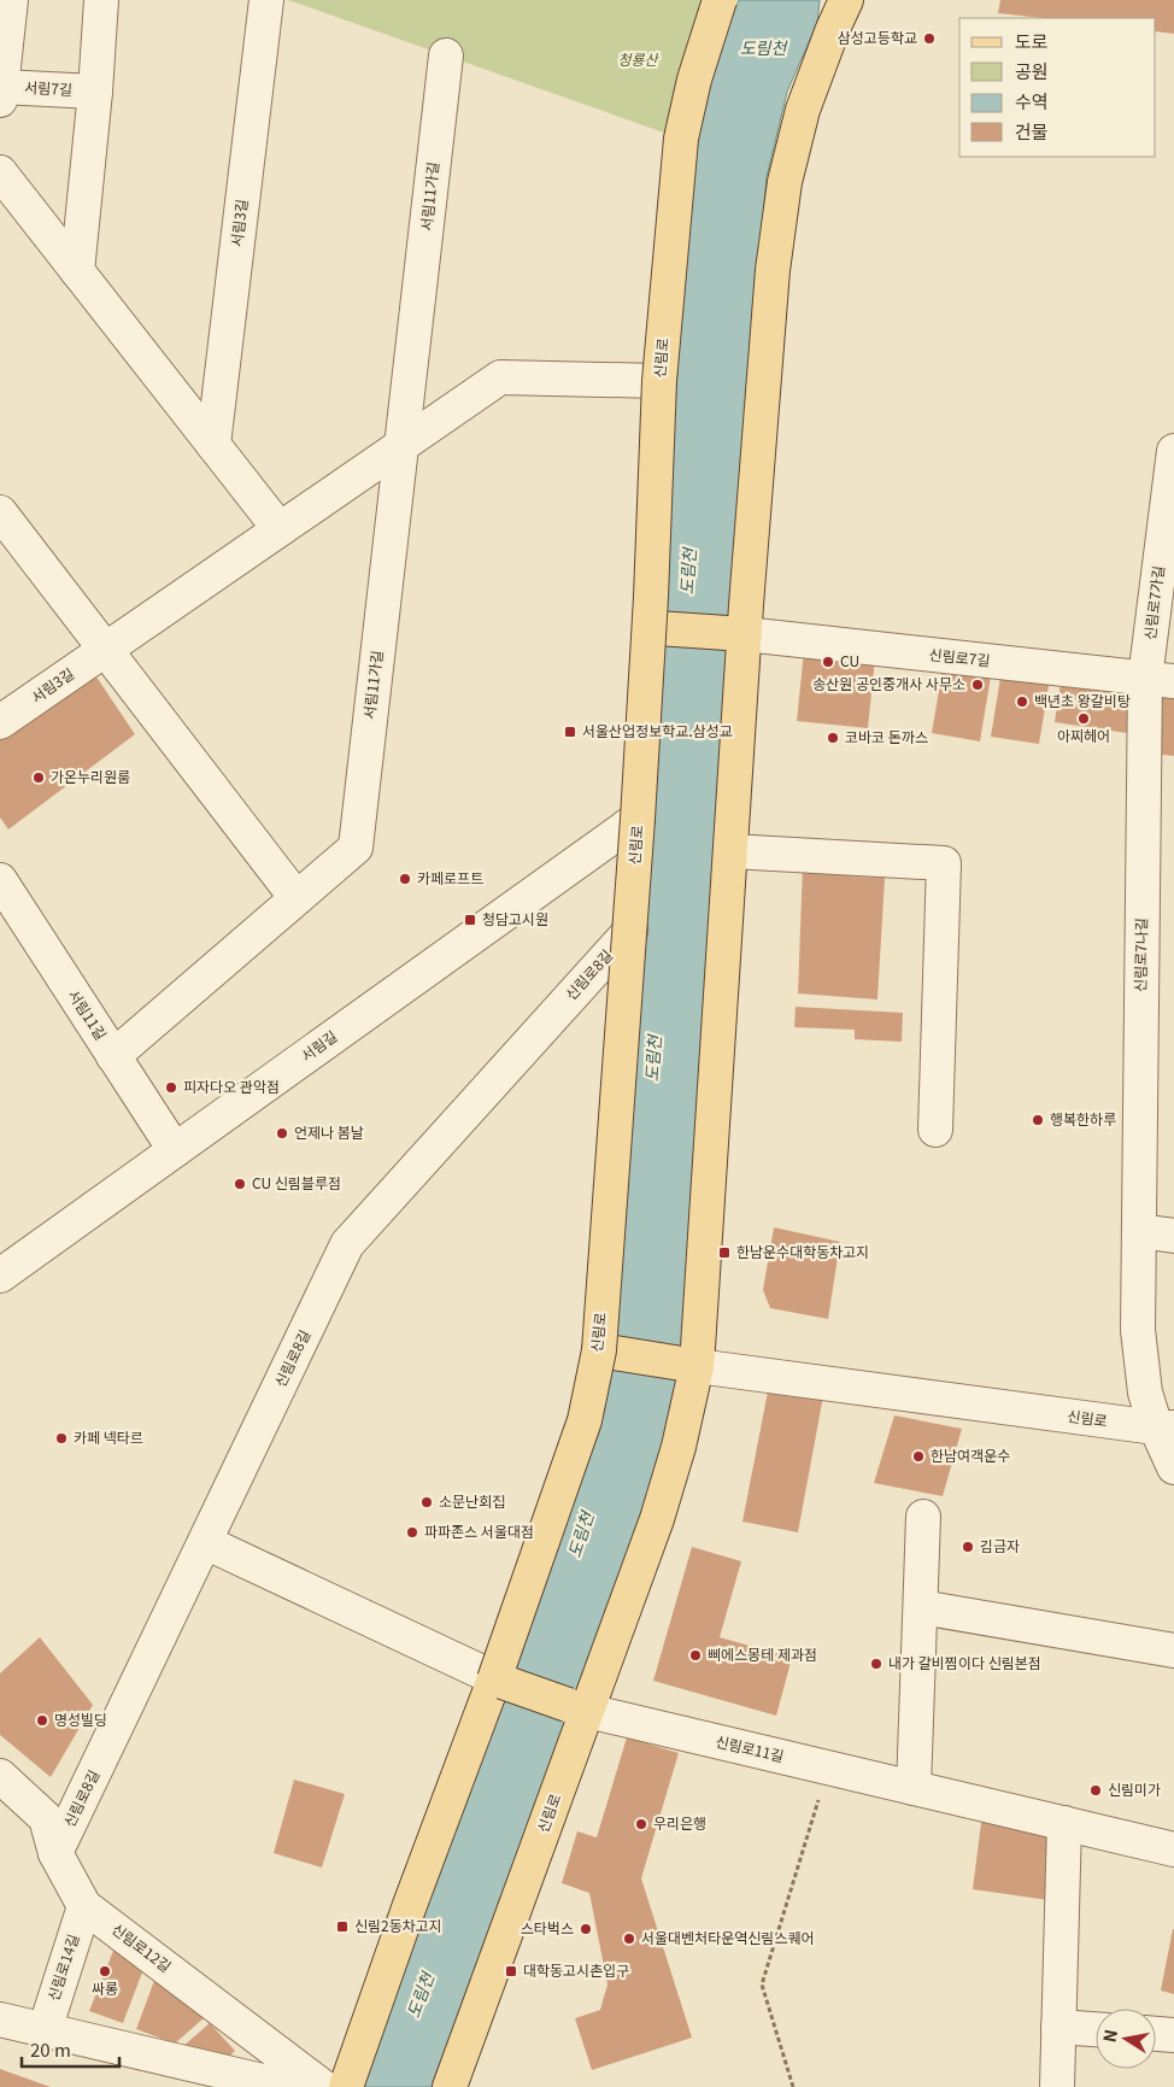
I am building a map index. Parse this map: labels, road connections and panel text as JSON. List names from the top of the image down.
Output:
{
  "streets": {
    "main road": ["신림로"],
    "street": [
      "서림7길",
      "서림11가길",
      "서림3길",
      "신림로7가길",
      "신림로7길",
      "신림로7나길",
      "신림로8길",
      "서림11길",
      "서림길",
      "신림로11길",
      "신림로12길",
      "신림로14길"
    ]
  },
  "crossings": [
    ["서림11가길", "서림3길"],
    ["서림11가길", "서림11길"],
    ["신림로", "신림로7길"],
    ["신림로", "신림로7나길"],
    ["신림로", "신림로8길"],
    ["신림로", "서림길"],
    ["신림로", "신림로11길"],
    ["신림로7가길", "신림로7길"],
    ["신림로7가길", "신림로7나길"],
    ["신림로7길", "신림로7나길"],
    ["신림로8길", "신림로12길"],
    ["서림11길", "서림길"],
    ["신림로12길", "신림로14길"]
  ],
  "water": ["도림천"],
  "parks": ["청룡산"],
  "places": {
    "other": [
      "삼성고등학교",
      "CU",
      "송산원 공인중개사 사무소",
      "백년초 왕갈비탕",
      "아찌헤어",
      "코바코 돈까스",
      "가온누리원룸",
      "카페로프트",
      "피자다오 관악점",
      "행복한하루",
      "언제나 봄날",
      "CU 신림블루점",
      "카페 넥타르",
      "한남여객운수",
      "소문난회집",
      "파파존스 서울대점",
      "김금자",
      "삐에스몽테 제과점",
      "내가 갈비찜이다 신림본점",
      "명성빌딩",
      "신림미가",
      "우리은행",
      "스타벅스",
      "서울대벤처타운역신림스퀘어",
      "싸롱"
    ],
    "transit": [
      "서울산업정보학교.삼성교",
      "청담고시원",
      "한남운수대학동차고지",
      "신림2동차고지",
      "대학동고시촌입구"
    ]
  },
  "legend": [
    "도로",
    "공원",
    "수역",
    "건물"
  ],
  "scale_bar": "20 m",
  "north": "left"
}
